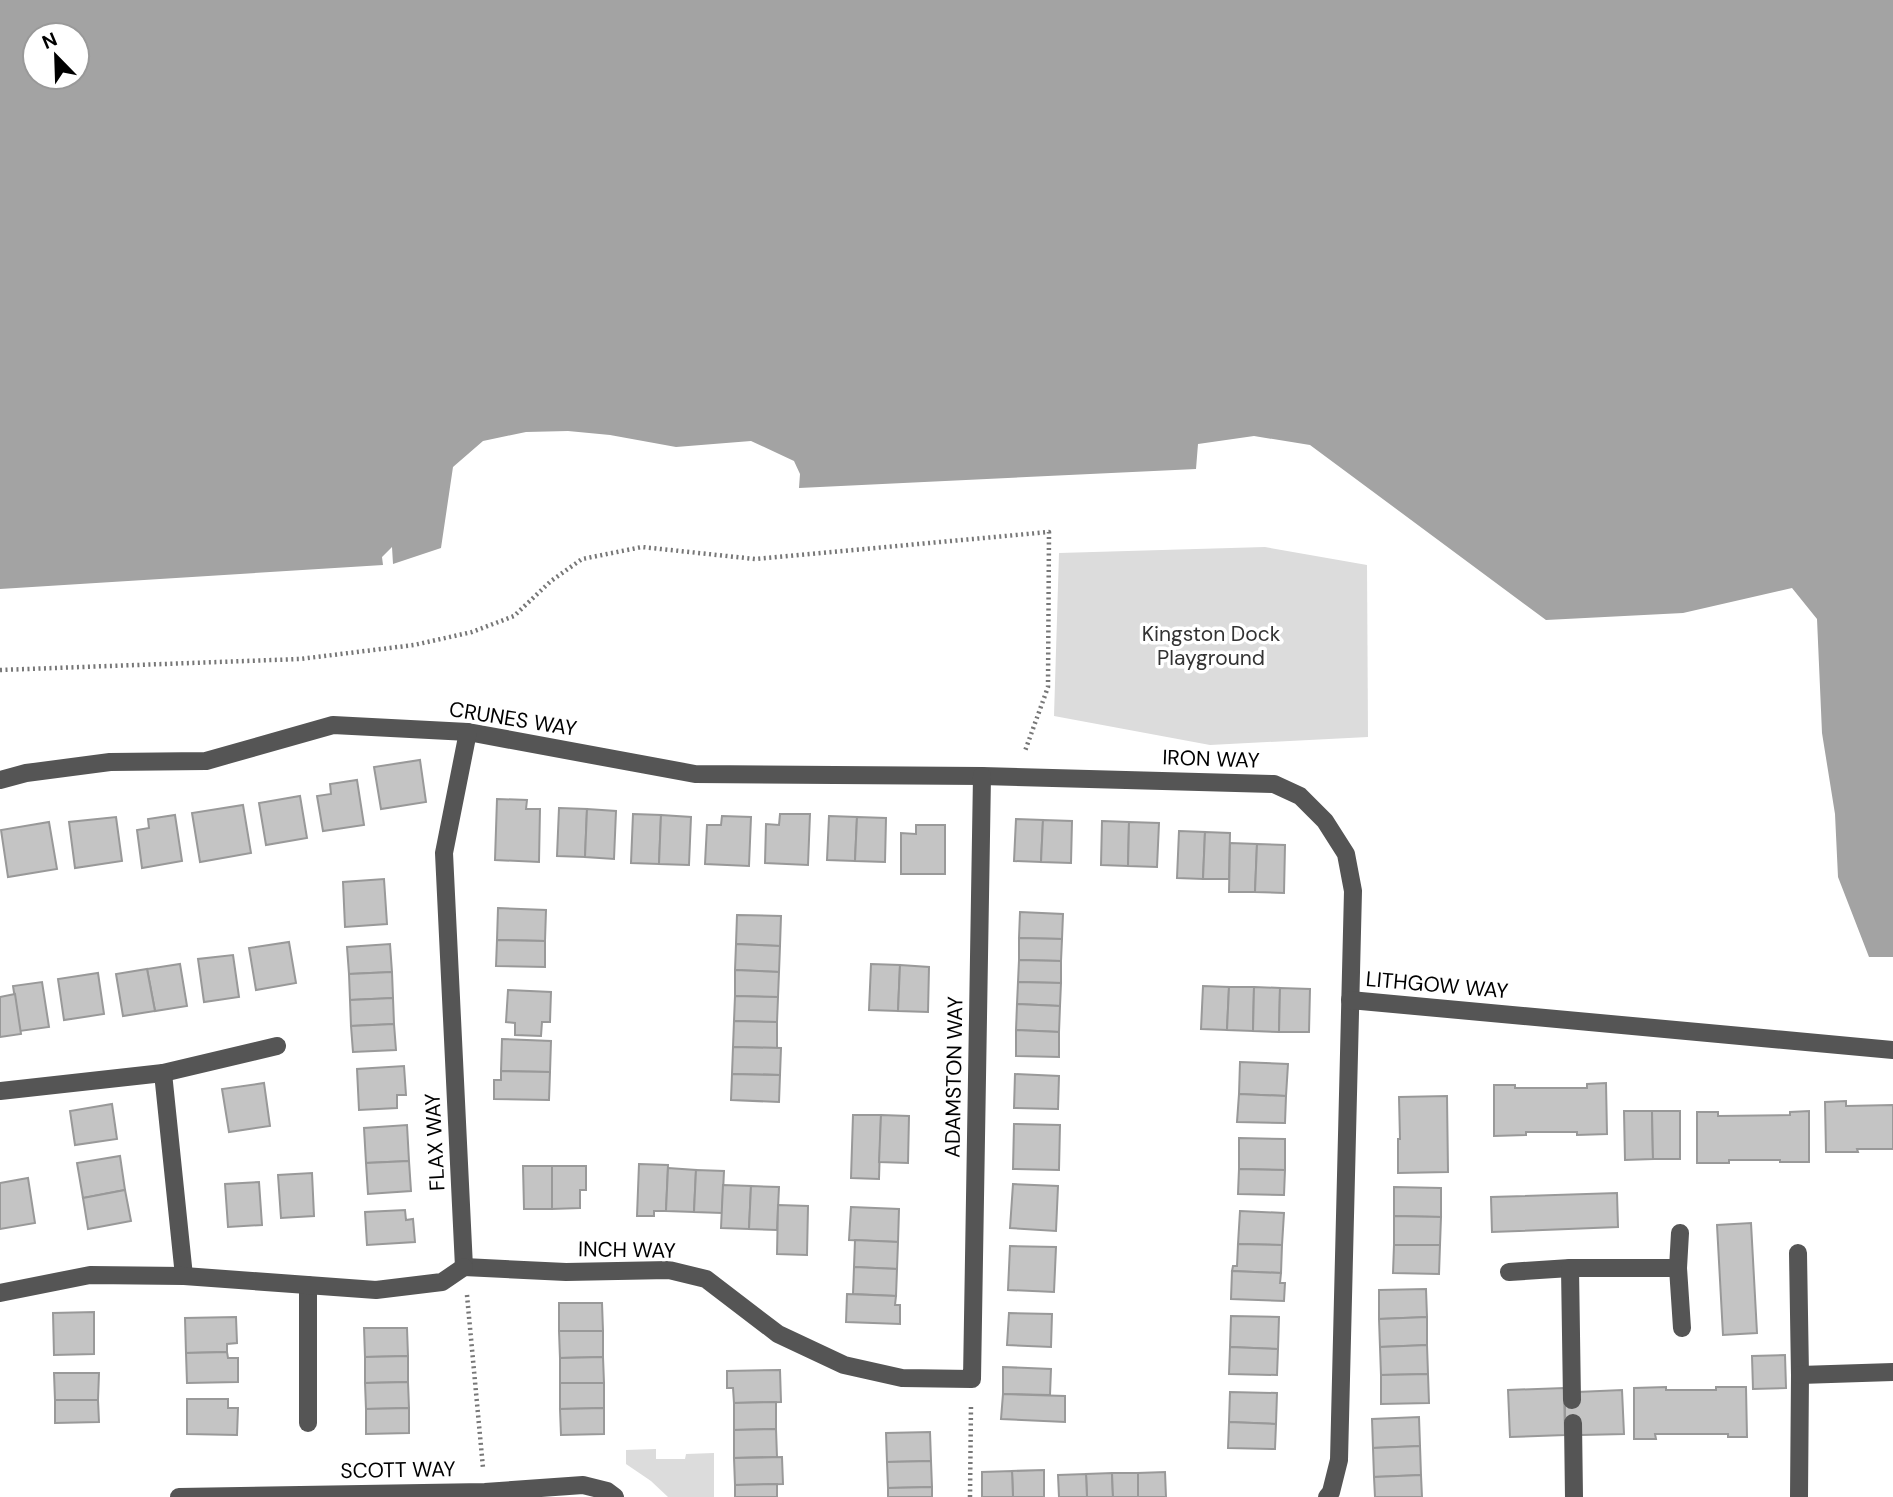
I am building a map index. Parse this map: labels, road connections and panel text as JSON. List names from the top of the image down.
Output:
{
  "streets": {
    "street": [
      "CRUNES WAY",
      "IRON WAY",
      "LITHGOW WAY",
      "ADAMSTON WAY",
      "FLAX WAY",
      "INCH WAY",
      "SCOTT WAY"
    ]
  },
  "crossings": [
    ["CRUNES WAY", "IRON WAY"],
    ["CRUNES WAY", "ADAMSTON WAY"],
    ["CRUNES WAY", "FLAX WAY"],
    ["IRON WAY", "LITHGOW WAY"],
    ["IRON WAY", "ADAMSTON WAY"],
    ["ADAMSTON WAY", "INCH WAY"],
    ["FLAX WAY", "INCH WAY"]
  ],
  "parks": ["Kingston Dock Playground"],
  "north": "top left"
}
